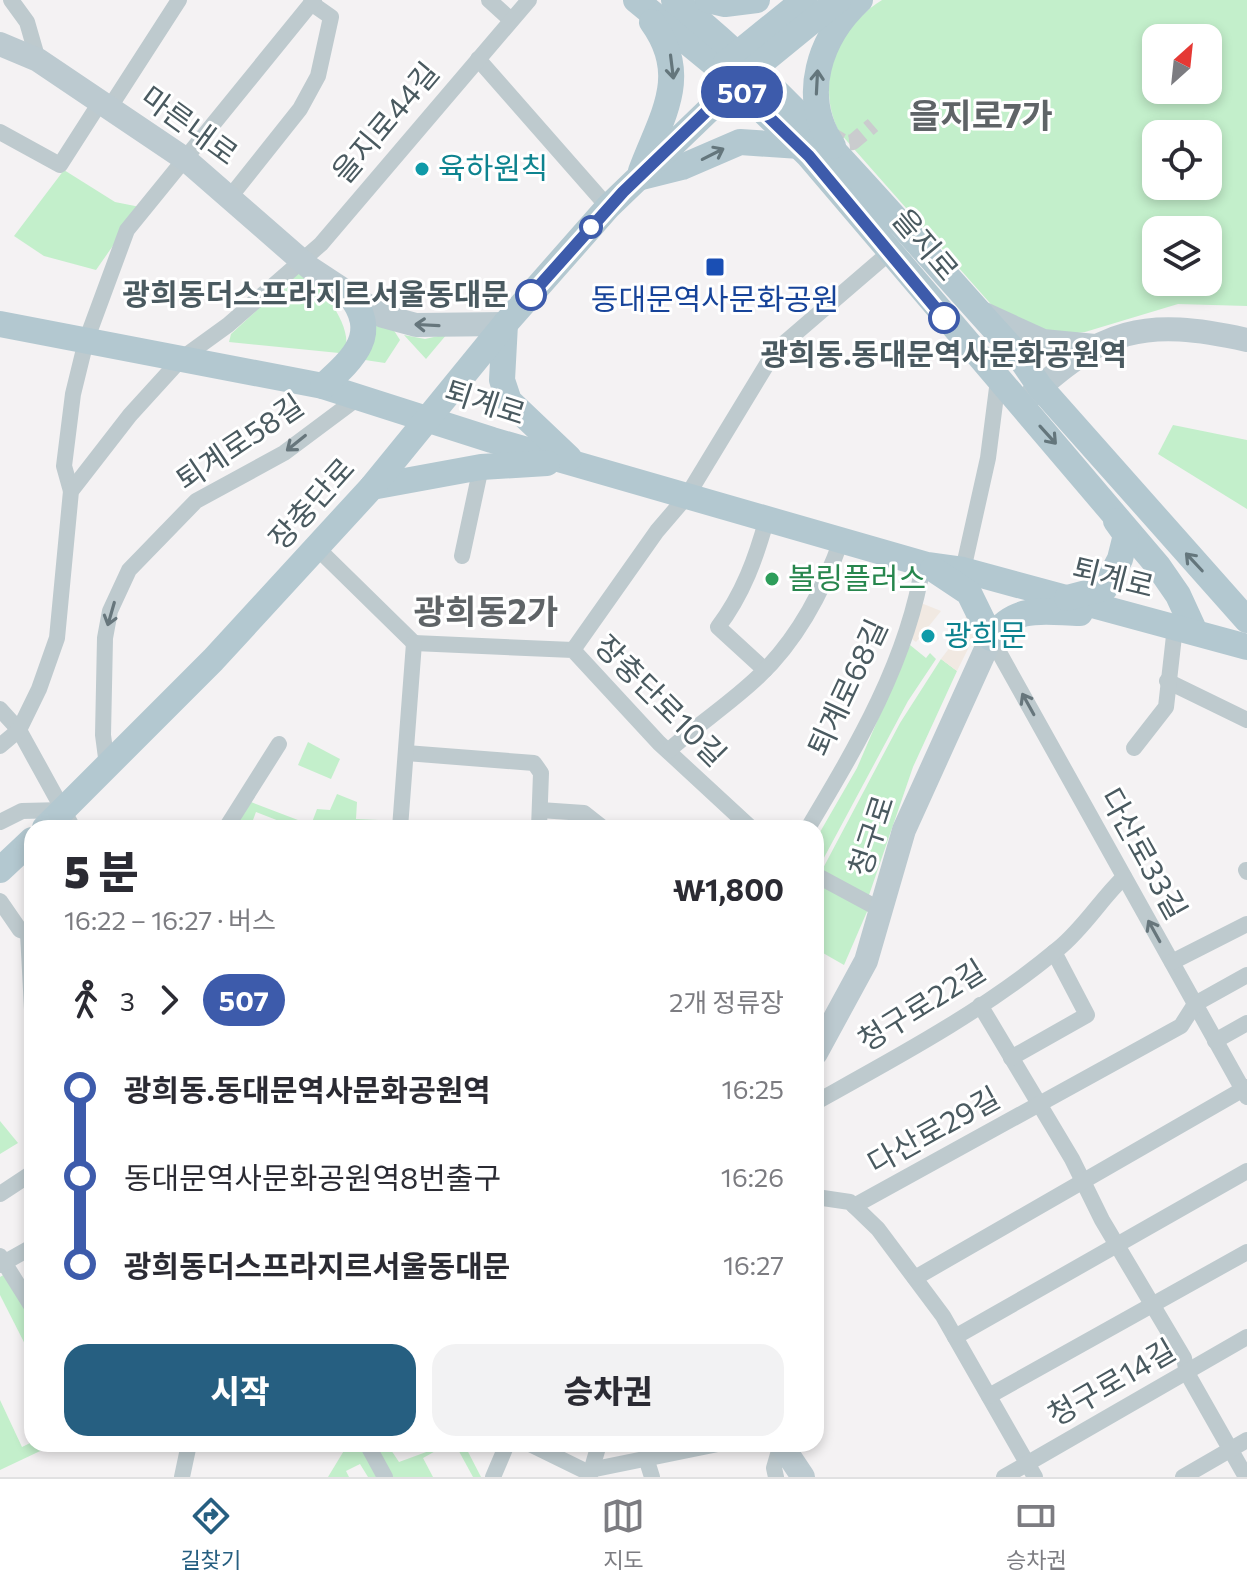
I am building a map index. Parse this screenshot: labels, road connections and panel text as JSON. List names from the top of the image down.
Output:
{
  "streets": {
    "main road": [
      "마른내로",
      "을지로",
      "퇴계로",
      "장충단로",
      "청구로"
    ],
    "street": [
      "을지로44길",
      "퇴계로58길",
      "퇴계로68길",
      "장충단로10길",
      "다산로33길",
      "청구로22길",
      "다산로29길",
      "청구로14길"
    ]
  },
  "crossings": [
    ["을지로44길", "마른내로"],
    ["마른내로", "장충단로"],
    ["을지로", "퇴계로"],
    ["을지로", "장충단로"],
    ["퇴계로", "퇴계로58길"],
    ["퇴계로", "장충단로"],
    ["퇴계로", "퇴계로68길"],
    ["퇴계로58길", "장충단로"],
    ["청구로", "다산로33길"],
    ["다산로33길", "청구로22길"],
    ["다산로33길", "다산로29길"],
    ["다산로29길", "청구로14길"]
  ],
  "one_way": ["다산로33길"],
  "districts": ["을지로7가", "광희동2가"],
  "places": {
    "other": [
      "육하원칙",
      "광희동더스프라지르서울동대문",
      "광희동.동대문역사문화공원역",
      "볼링플러스",
      "광희문"
    ],
    "transit": ["동대문역사문화공원"]
  },
  "lines": ["bus line 507"],
  "north": "top right",
  "page": {
    "on_map": "507",
    "heading": ["5 분", "16:22 – 16:27 · 버스", "₩1,800"],
    "legs": ["3", "507", "2개 정류장"],
    "list": [
      {
        "name": "광희동.동대문역사문화공원역",
        "value": "16:25"
      },
      {
        "name": "동대문역사문화공원역8번출구",
        "value": "16:26"
      },
      {
        "name": "광희동더스프라지르서울동대문",
        "value": "16:27"
      }
    ],
    "buttons": ["시작", "승차권"],
    "tabs": ["길찾기", "지도", "승차권"]
  }
}
